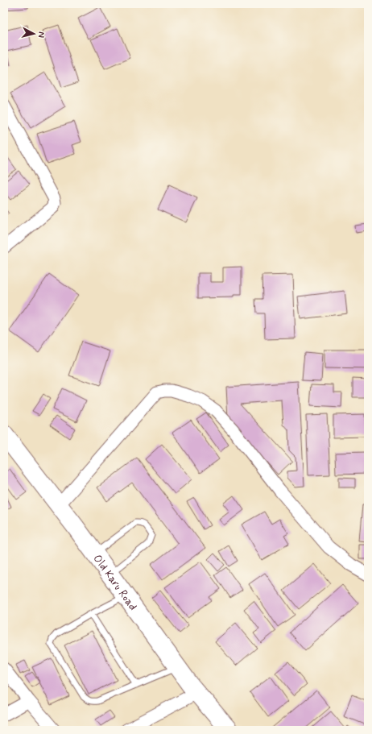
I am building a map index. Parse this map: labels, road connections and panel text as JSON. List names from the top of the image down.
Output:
{
  "streets": {
    "main road": ["Old Karu Road"]
  },
  "north": "right"
}
